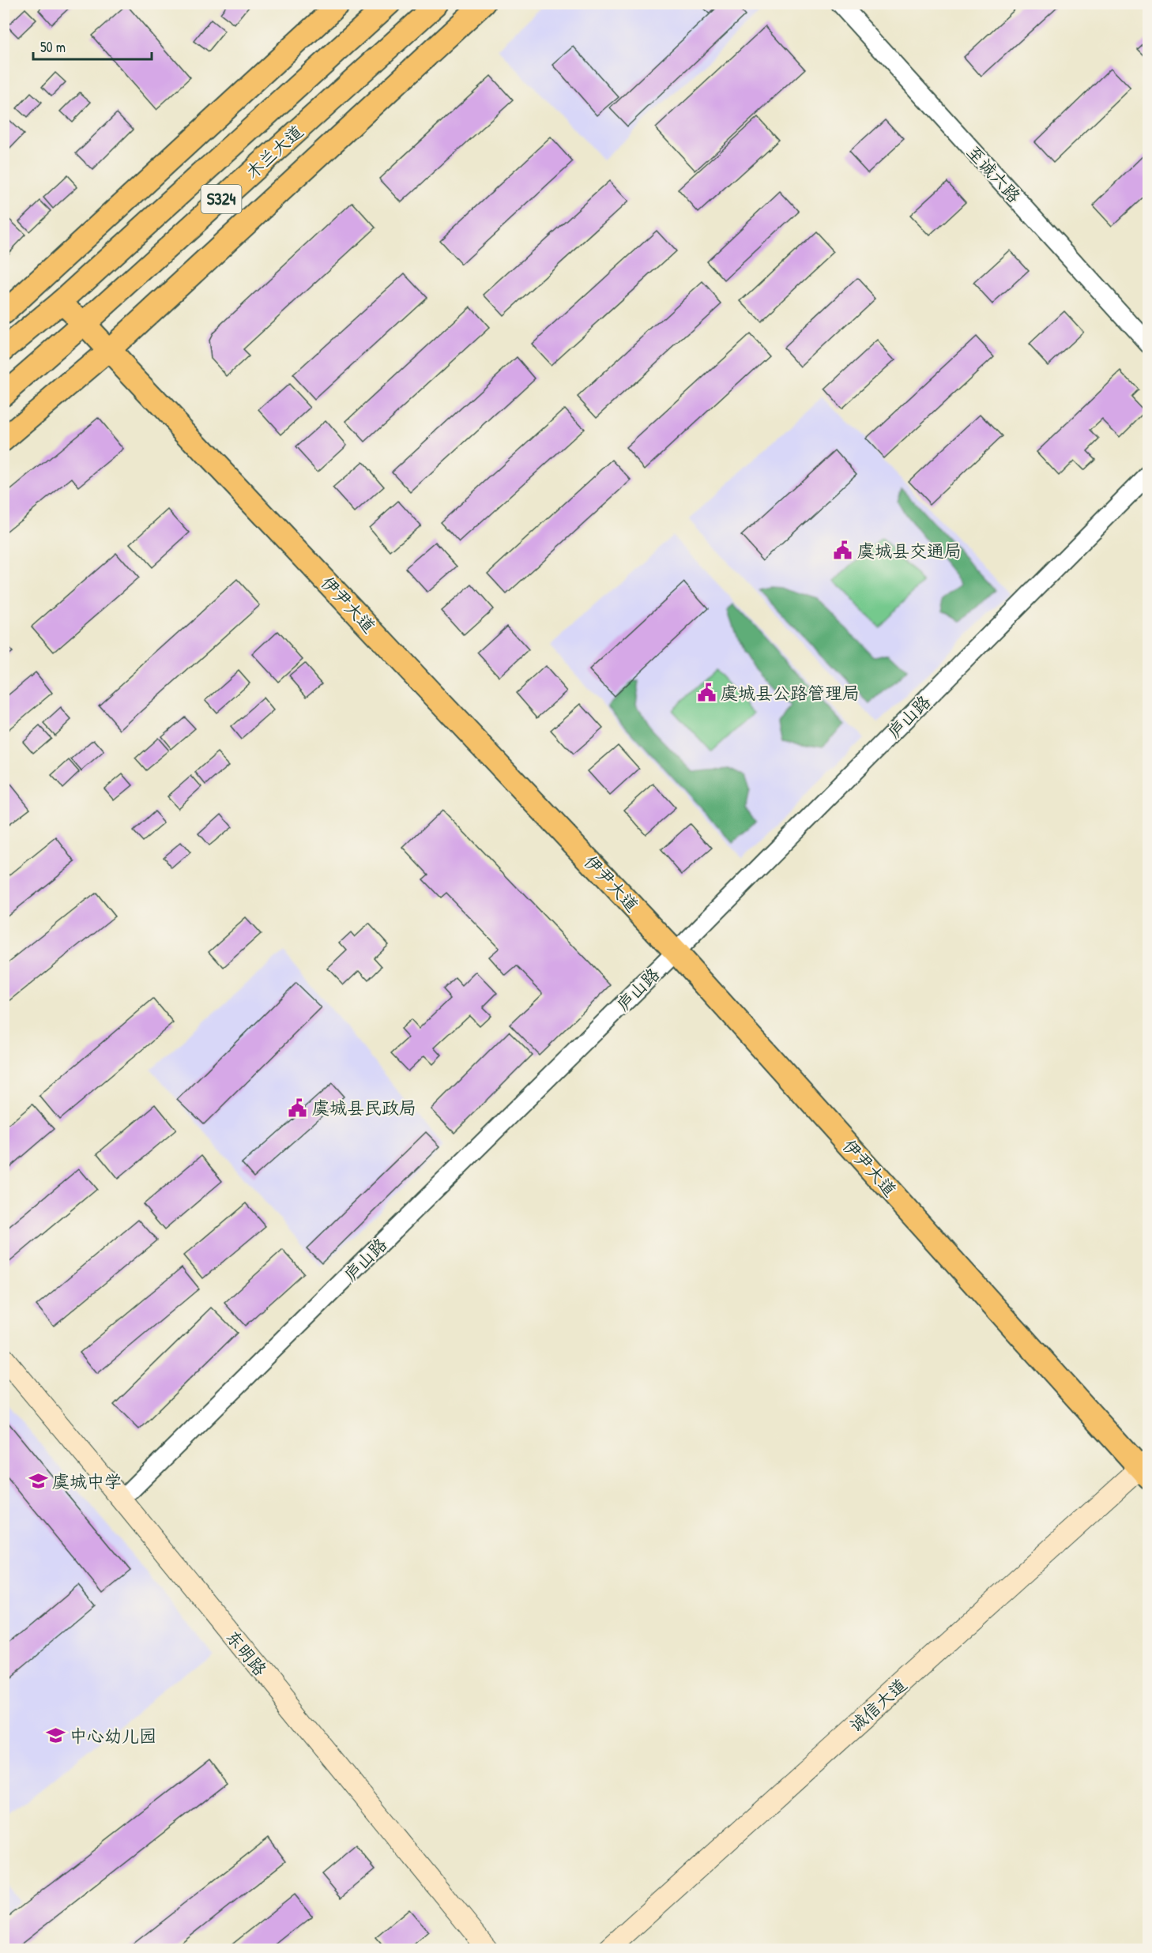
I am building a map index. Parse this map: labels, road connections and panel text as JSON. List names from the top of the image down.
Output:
{
  "streets": {
    "main road": [
      "木兰大道",
      "S324",
      "伊尹大道",
      "东明路",
      "诚信大道"
    ],
    "street": ["至诚六路", "庐山路"]
  },
  "crossings": [
    ["木兰大道", "伊尹大道"],
    ["伊尹大道", "庐山路"],
    ["伊尹大道", "诚信大道"],
    ["庐山路", "东明路"]
  ],
  "places": {
    "public building": ["虞城县交通局", "虞城县公路管理局", "虞城县民政局"],
    "school or university": ["虞城中学", "中心幼儿园"]
  },
  "scale_bar": "50 m"
}
